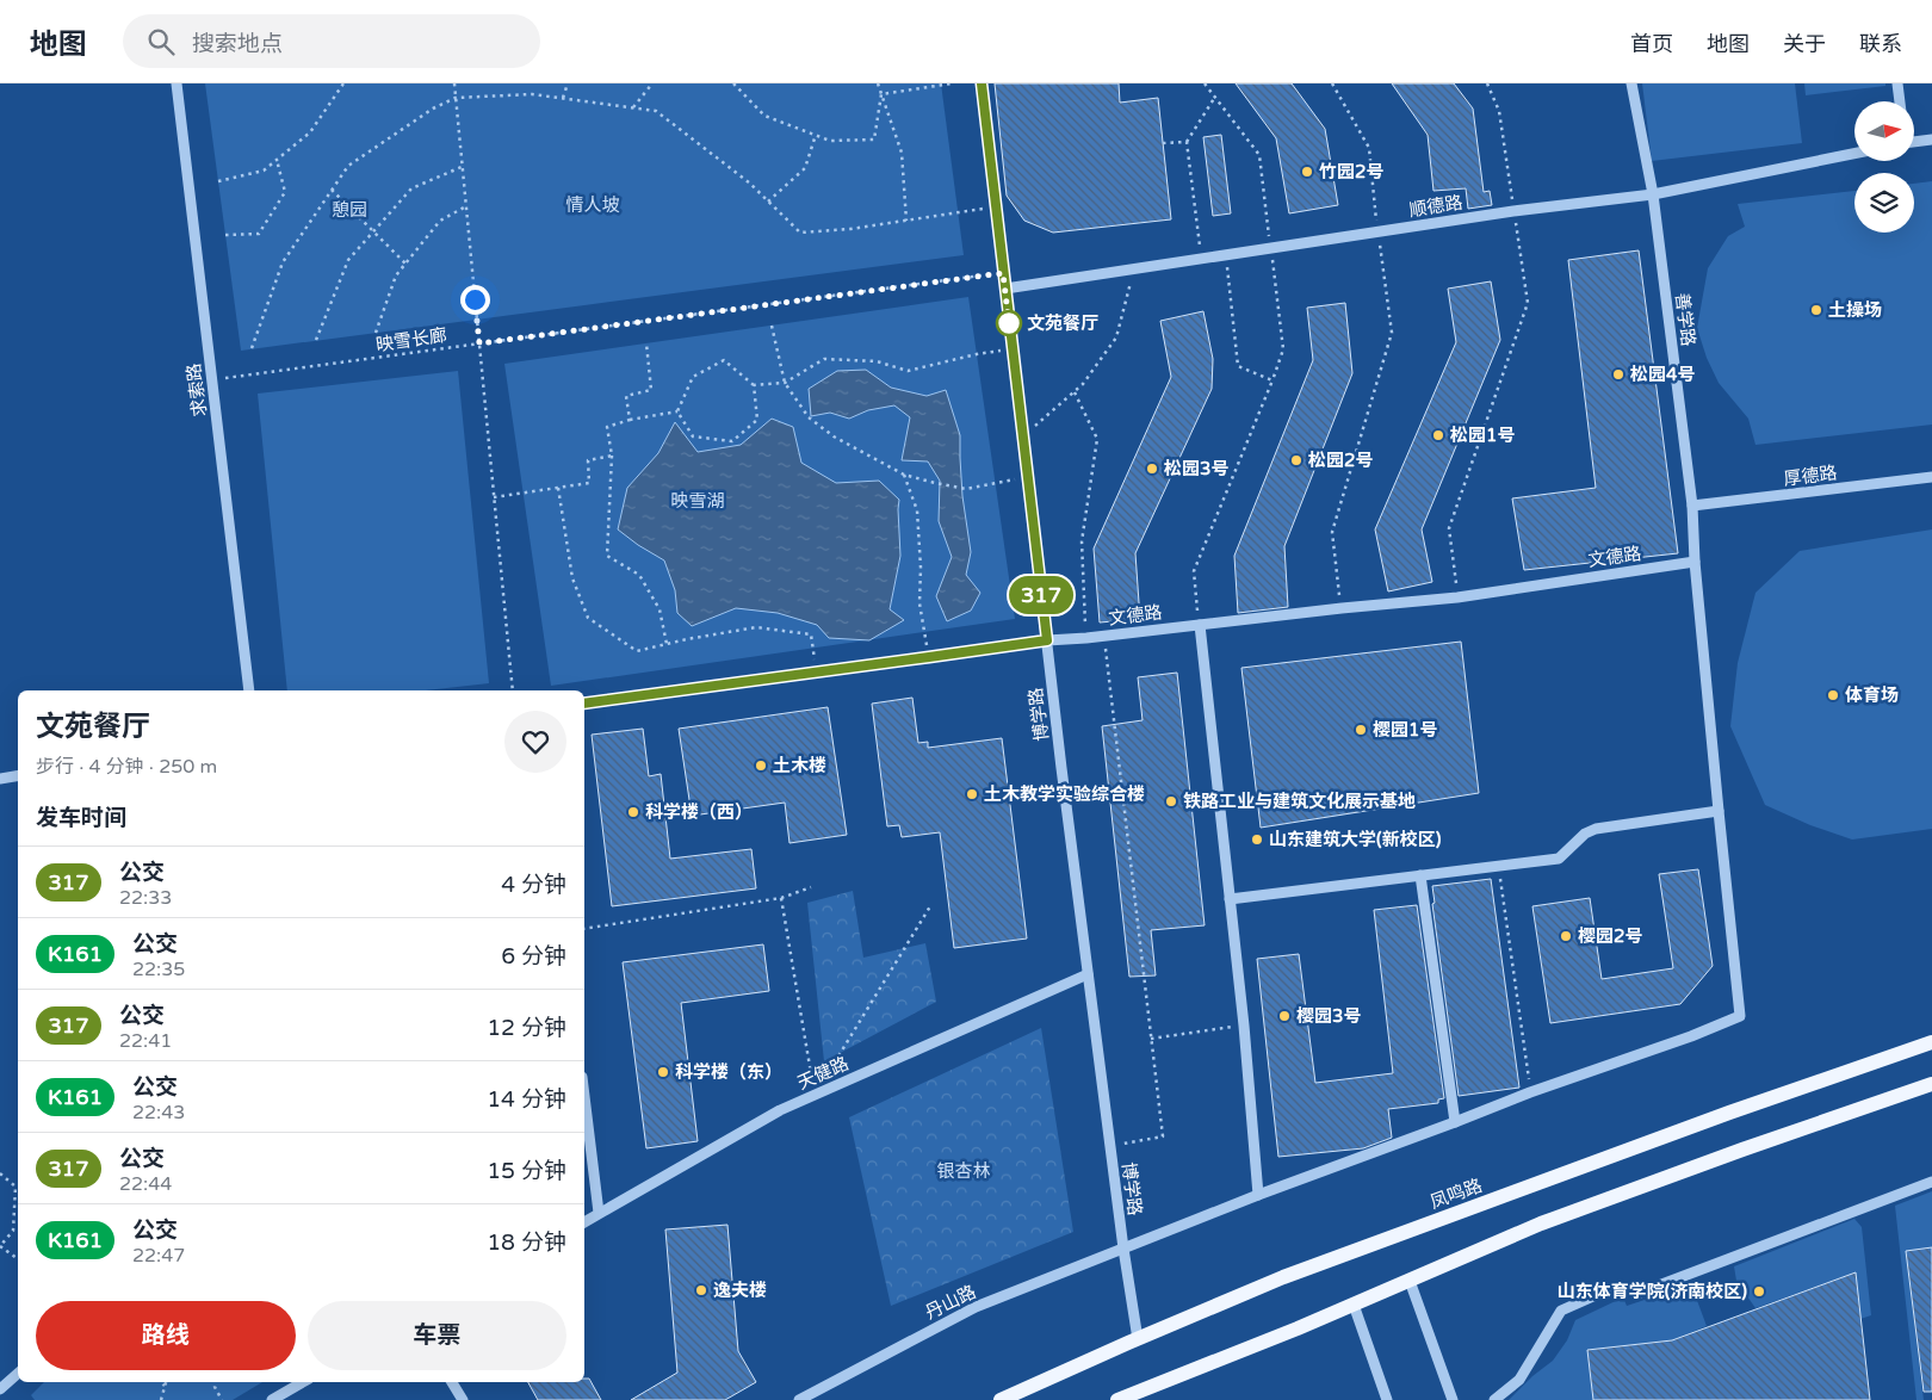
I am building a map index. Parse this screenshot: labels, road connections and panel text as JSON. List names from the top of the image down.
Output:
{
  "streets": {
    "main road": ["凤鸣路"],
    "street": [
      "顺德路",
      "善学路",
      "求索路",
      "厚德路",
      "文德路",
      "博学路",
      "天健路",
      "丹山路"
    ],
    "path": ["映雪长廊"]
  },
  "crossings": [
    ["顺德路", "善学路"],
    ["顺德路", "博学路"],
    ["善学路", "厚德路"],
    ["善学路", "文德路"],
    ["善学路", "丹山路"],
    ["映雪长廊", "求索路"],
    ["映雪长廊", "博学路"],
    ["文德路", "博学路"],
    ["博学路", "天健路"],
    ["博学路", "凤鸣路"],
    ["博学路", "丹山路"]
  ],
  "parks": [
    "情人坡",
    "憩园",
    "映雪湖",
    "银杏林"
  ],
  "places": [
    "竹园2号",
    "土操场",
    "文苑餐厅",
    "松园4号",
    "松园1号",
    "松园2号",
    "松园3号",
    "体育场",
    "樱园1号",
    "土木楼",
    "土木教学实验综合楼",
    "铁路工业与建筑文化展示基地",
    "科学楼（西）",
    "山东建筑大学(新校区)",
    "樱园2号",
    "樱园3号",
    "科学楼（东）",
    "逸夫楼",
    "山东体育学院(济南校区)"
  ],
  "lines": ["bus line 317"],
  "north": "right",
  "page": {
    "header": "地图",
    "search": "搜索地点",
    "nav": [
      "首页",
      "地图",
      "关于",
      "联系"
    ],
    "on_map": "317",
    "heading": [
      ["文苑餐厅", "步行 · 4 分钟 · 250 m"],
      "发车时间"
    ],
    "list": [
      {
        "mark": "317",
        "name": "公交",
        "note": "22:33",
        "value": "4 分钟"
      },
      {
        "mark": "K161",
        "name": "公交",
        "note": "22:35",
        "value": "6 分钟"
      },
      {
        "mark": "317",
        "name": "公交",
        "note": "22:41",
        "value": "12 分钟"
      },
      {
        "mark": "K161",
        "name": "公交",
        "note": "22:43",
        "value": "14 分钟"
      },
      {
        "mark": "317",
        "name": "公交",
        "note": "22:44",
        "value": "15 分钟"
      },
      {
        "mark": "K161",
        "name": "公交",
        "note": "22:47",
        "value": "18 分钟"
      }
    ],
    "buttons": ["路线", "车票"]
  }
}
